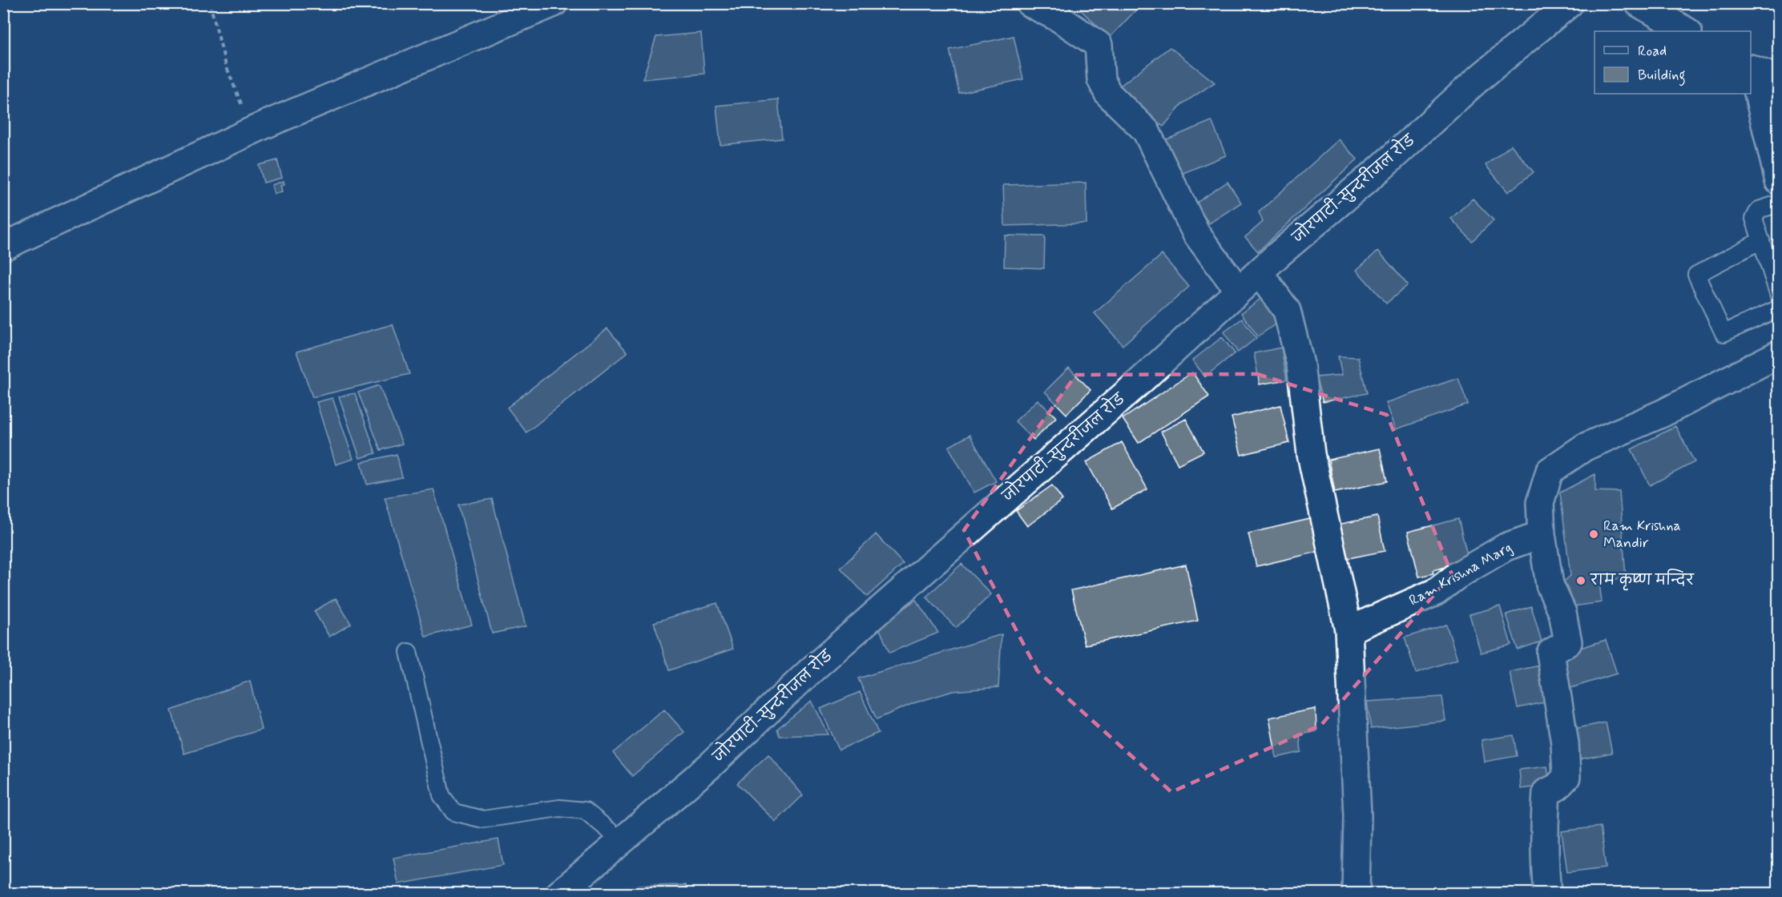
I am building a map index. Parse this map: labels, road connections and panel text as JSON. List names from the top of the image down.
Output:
{
  "streets": {
    "street": ["जोरपाटी-सुन्दरीजल रोड", "Ram Krishna Marg"]
  },
  "places": ["Ram Krishna Mandir", "राम कृष्ण मन्दिर"],
  "legend": ["Road", "Building"]
}
